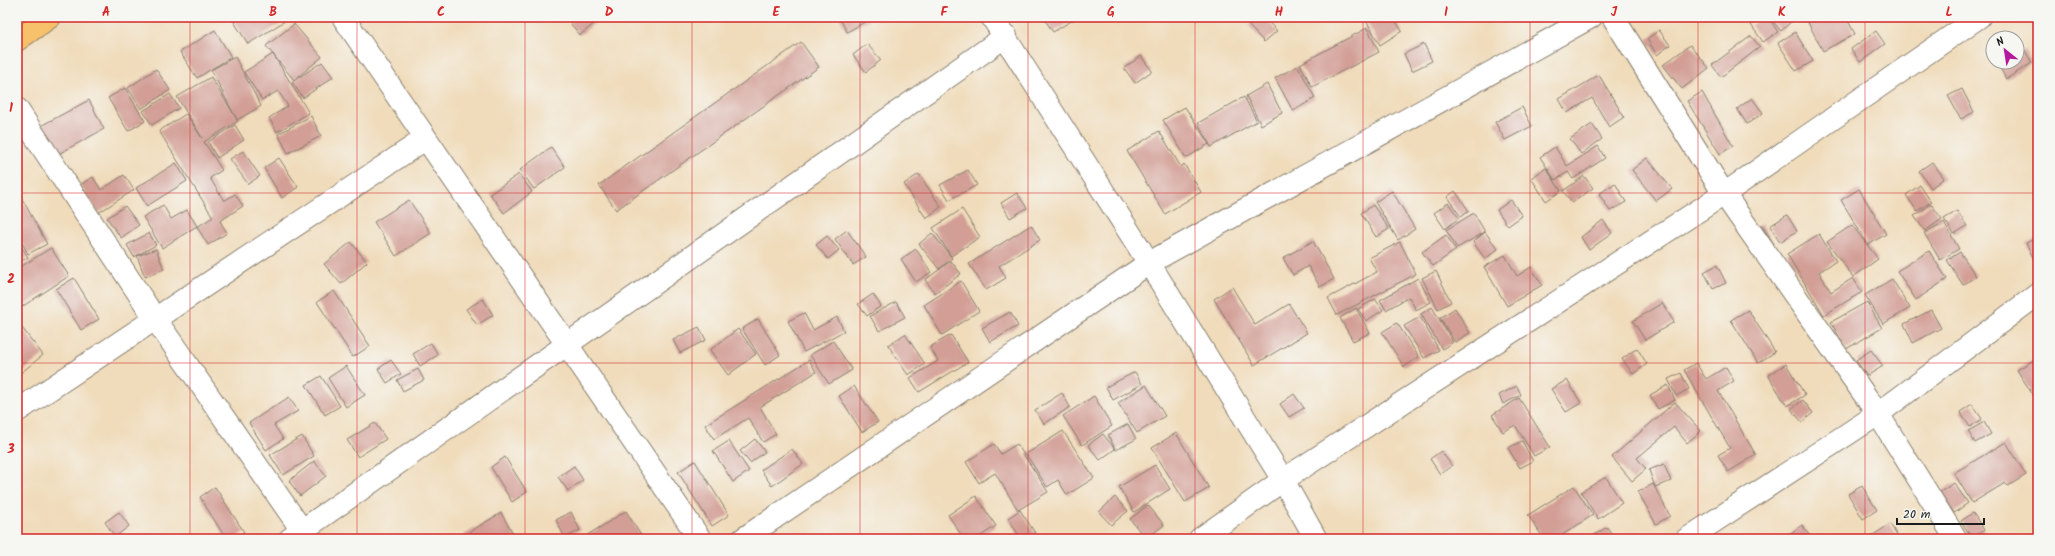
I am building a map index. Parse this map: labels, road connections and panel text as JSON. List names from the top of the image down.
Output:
{
  "scale_bar": "20 m",
  "north": "top left",
  "grid": {
    "columns": [
      "A",
      "B",
      "C",
      "D",
      "E",
      "F",
      "G",
      "H",
      "I",
      "J",
      "K",
      "L"
    ],
    "rows": ["1", "2", "3"]
  }
}
